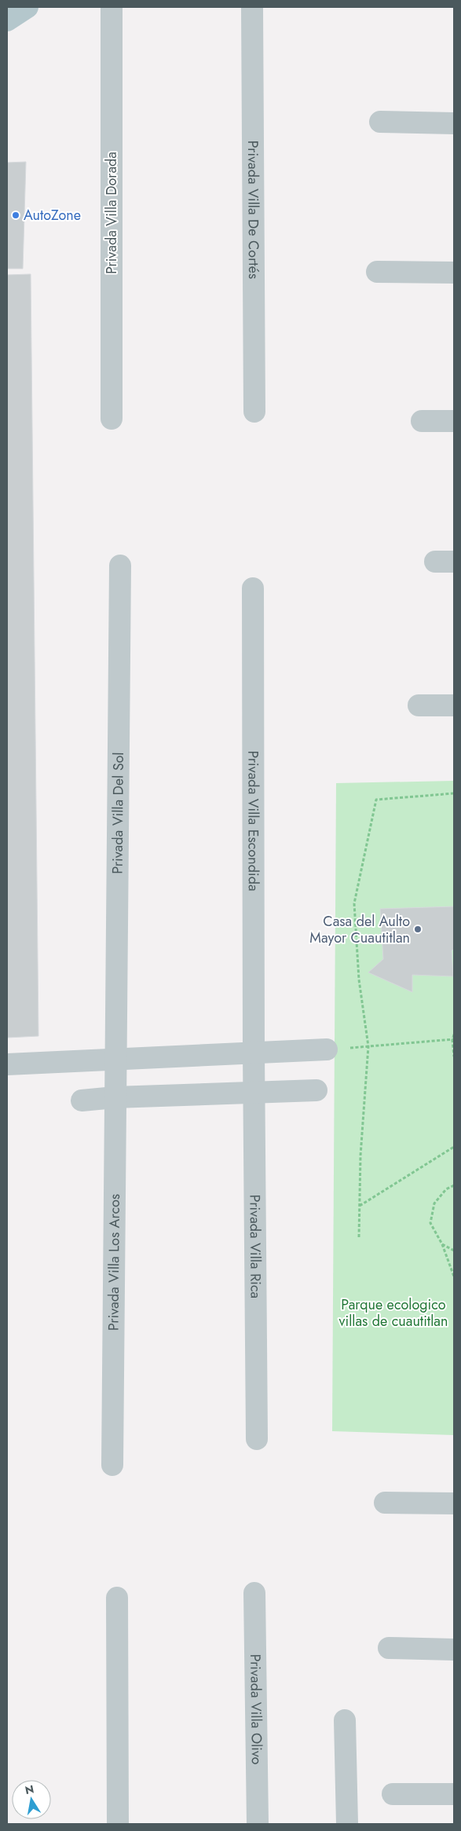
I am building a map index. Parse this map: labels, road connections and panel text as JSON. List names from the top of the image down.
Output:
{
  "streets": {
    "street": [
      "Privada Villa De Cortés",
      "Privada Villa Dorada",
      "Privada Villa Del Sol",
      "Privada Villa Escondida",
      "Privada Villa Rica",
      "Privada Villa Los Arcos",
      "Privada Villa Olivo"
    ]
  },
  "crossings": [
    ["Privada Villa Del Sol", "Privada Villa Los Arcos"],
    ["Privada Villa Escondida", "Privada Villa Rica"]
  ],
  "parks": ["Parque ecologico villas de cuautitlan"],
  "places": ["AutoZone", "Casa del Aulto Mayor Cuautitlan"],
  "north": "top"
}
